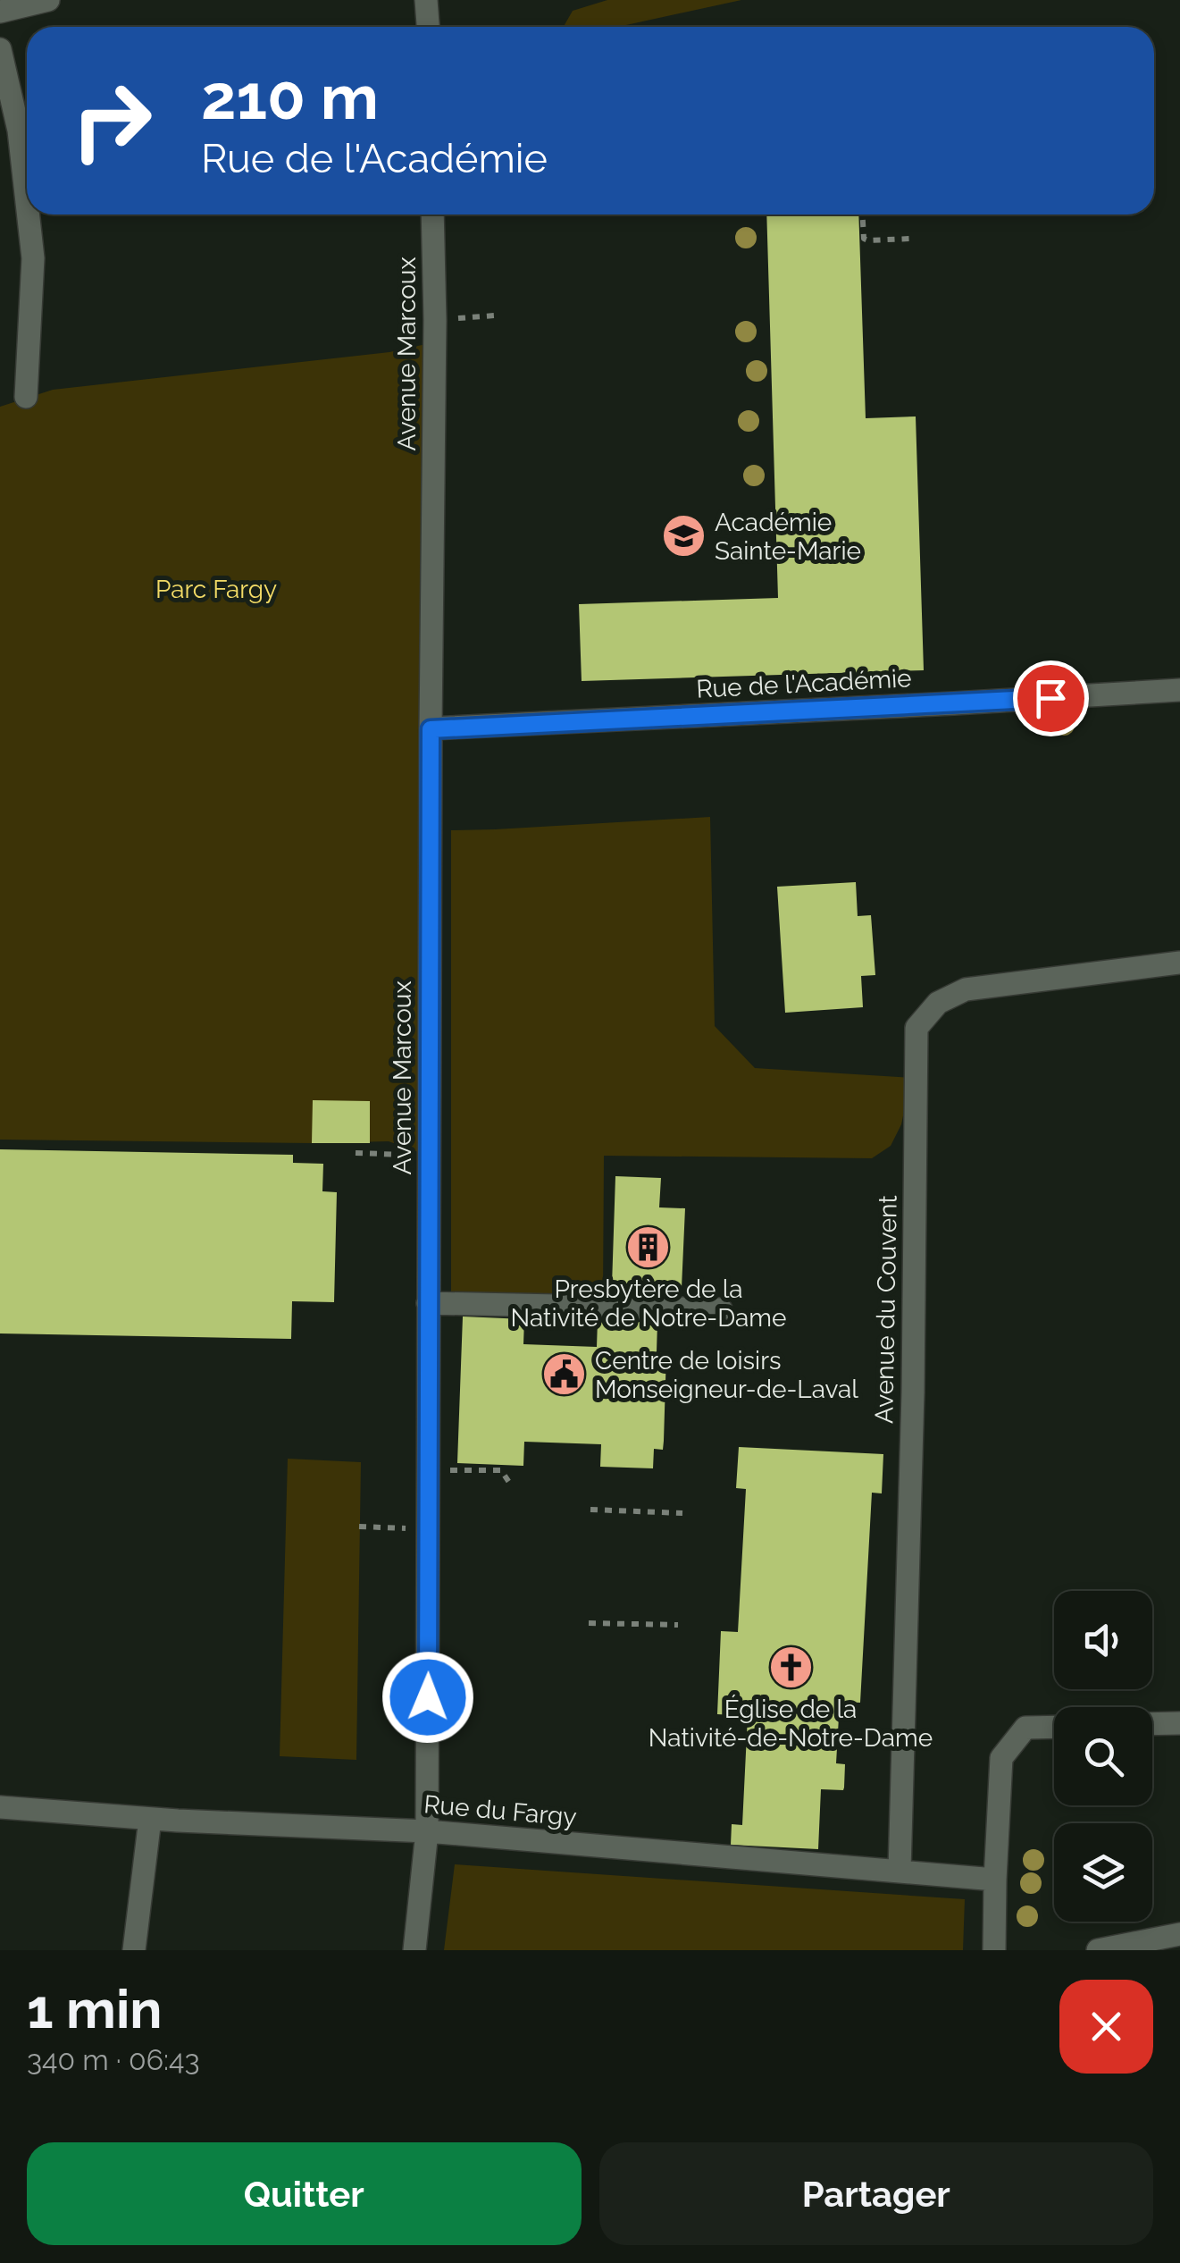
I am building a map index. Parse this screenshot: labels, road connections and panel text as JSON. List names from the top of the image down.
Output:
{
  "streets": {
    "street": [
      "Avenue Marcoux",
      "Rue de l'Académie",
      "Avenue du Couvent",
      "Rue du Fargy"
    ]
  },
  "crossings": [
    ["Avenue Marcoux", "Rue de l'Académie"],
    ["Avenue Marcoux", "Rue du Fargy"],
    ["Avenue du Couvent", "Rue du Fargy"]
  ],
  "parks": ["Parc Fargy"],
  "places": {
    "school or university": ["Académie Sainte-Marie"],
    "building": ["Presbytère de la Nativité de Notre-Dame"],
    "public building": ["Centre de loisirs Monseigneur-de-Laval"],
    "church": ["Église de la Nativité-de-Notre-Dame"]
  },
  "page": {
    "turn": ["210 m", "Rue de l'Académie"],
    "heading": ["1 min", "340 m · 06:43"],
    "buttons": ["Quitter", "Partager"]
  }
}
